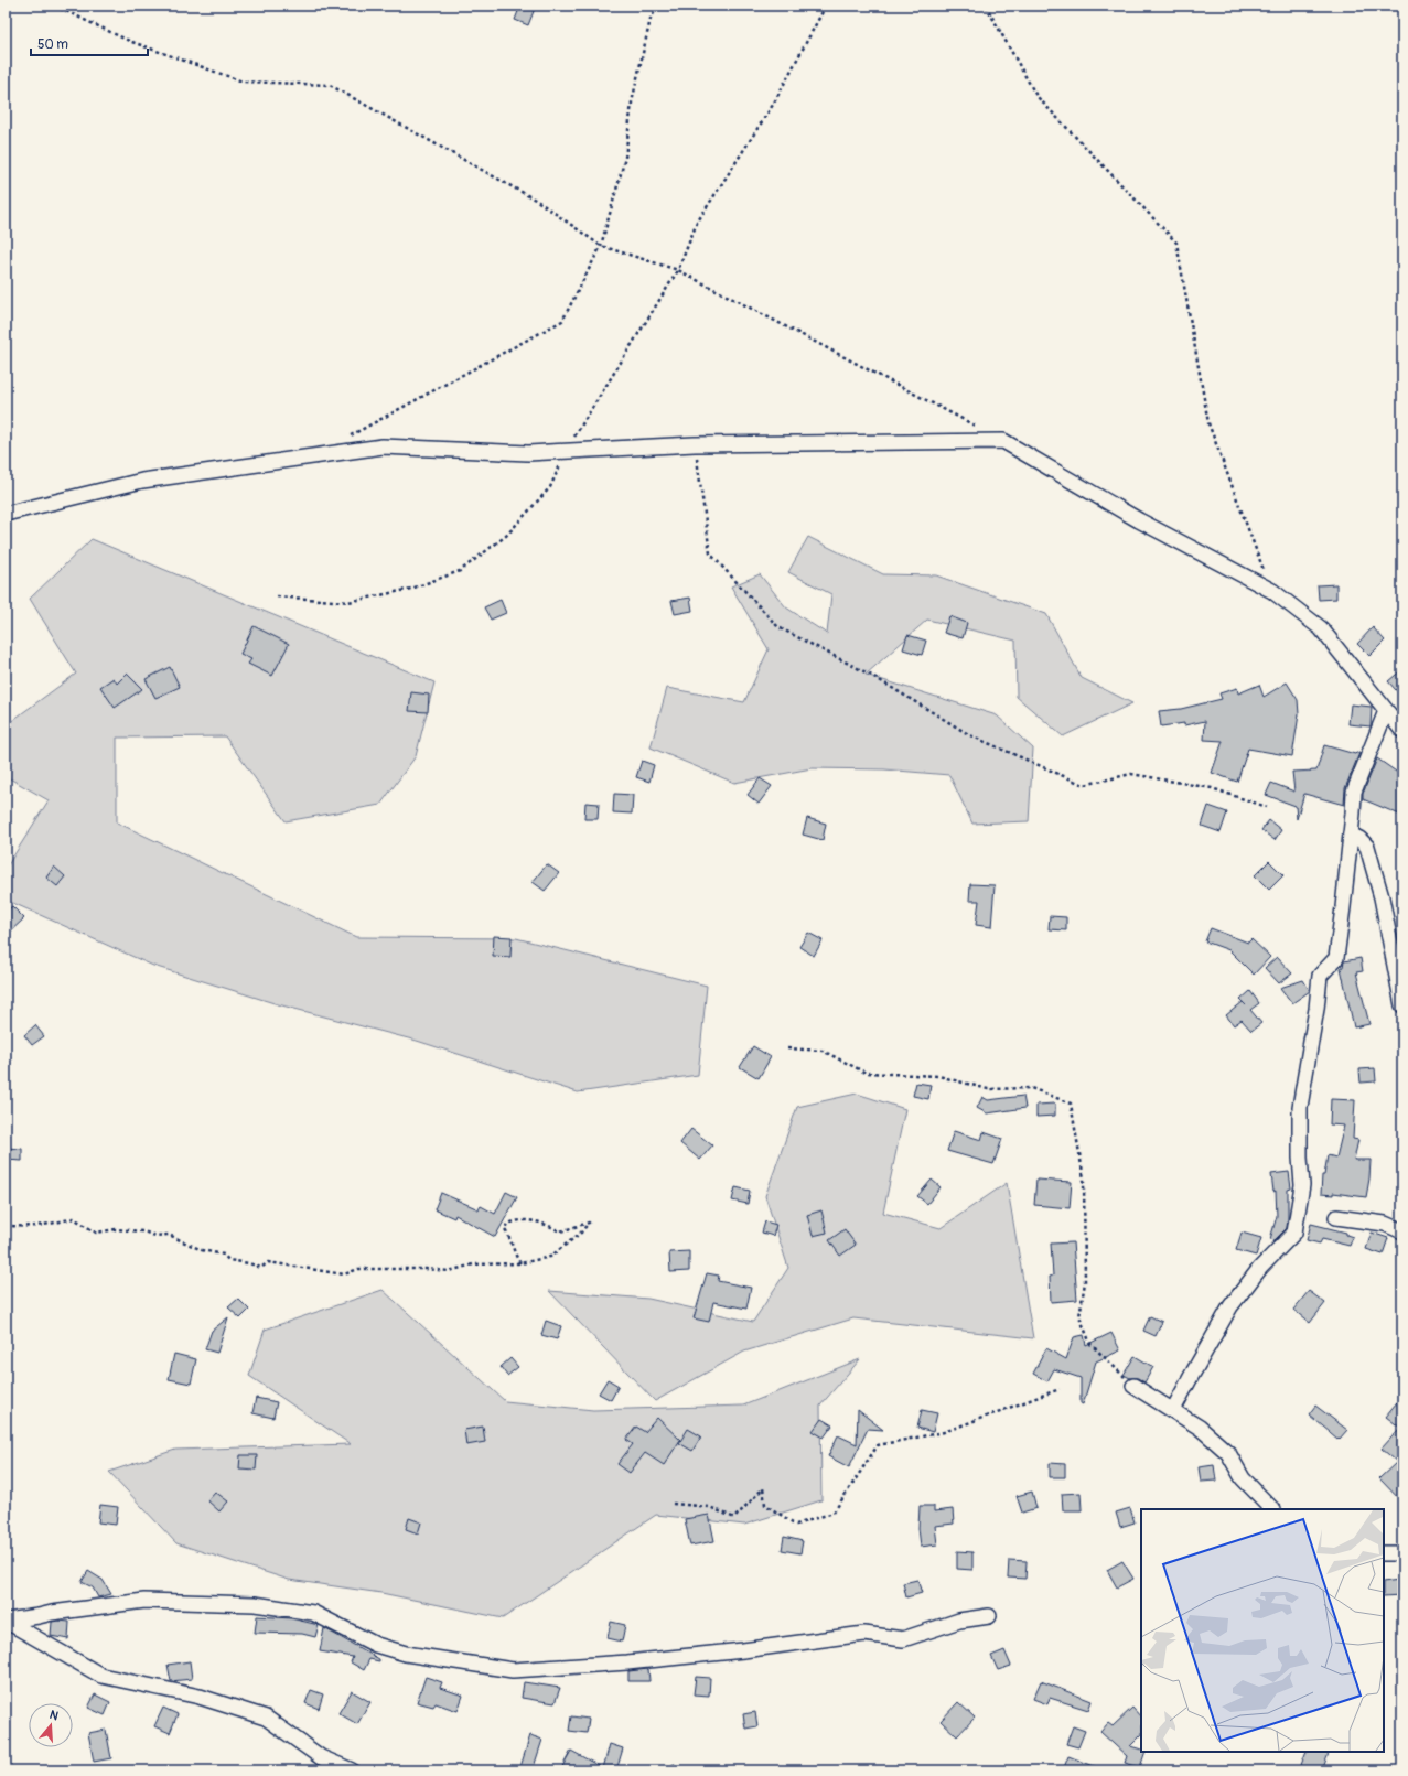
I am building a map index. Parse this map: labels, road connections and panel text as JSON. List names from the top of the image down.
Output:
{
  "scale_bar": "50 m",
  "north": "top"
}
